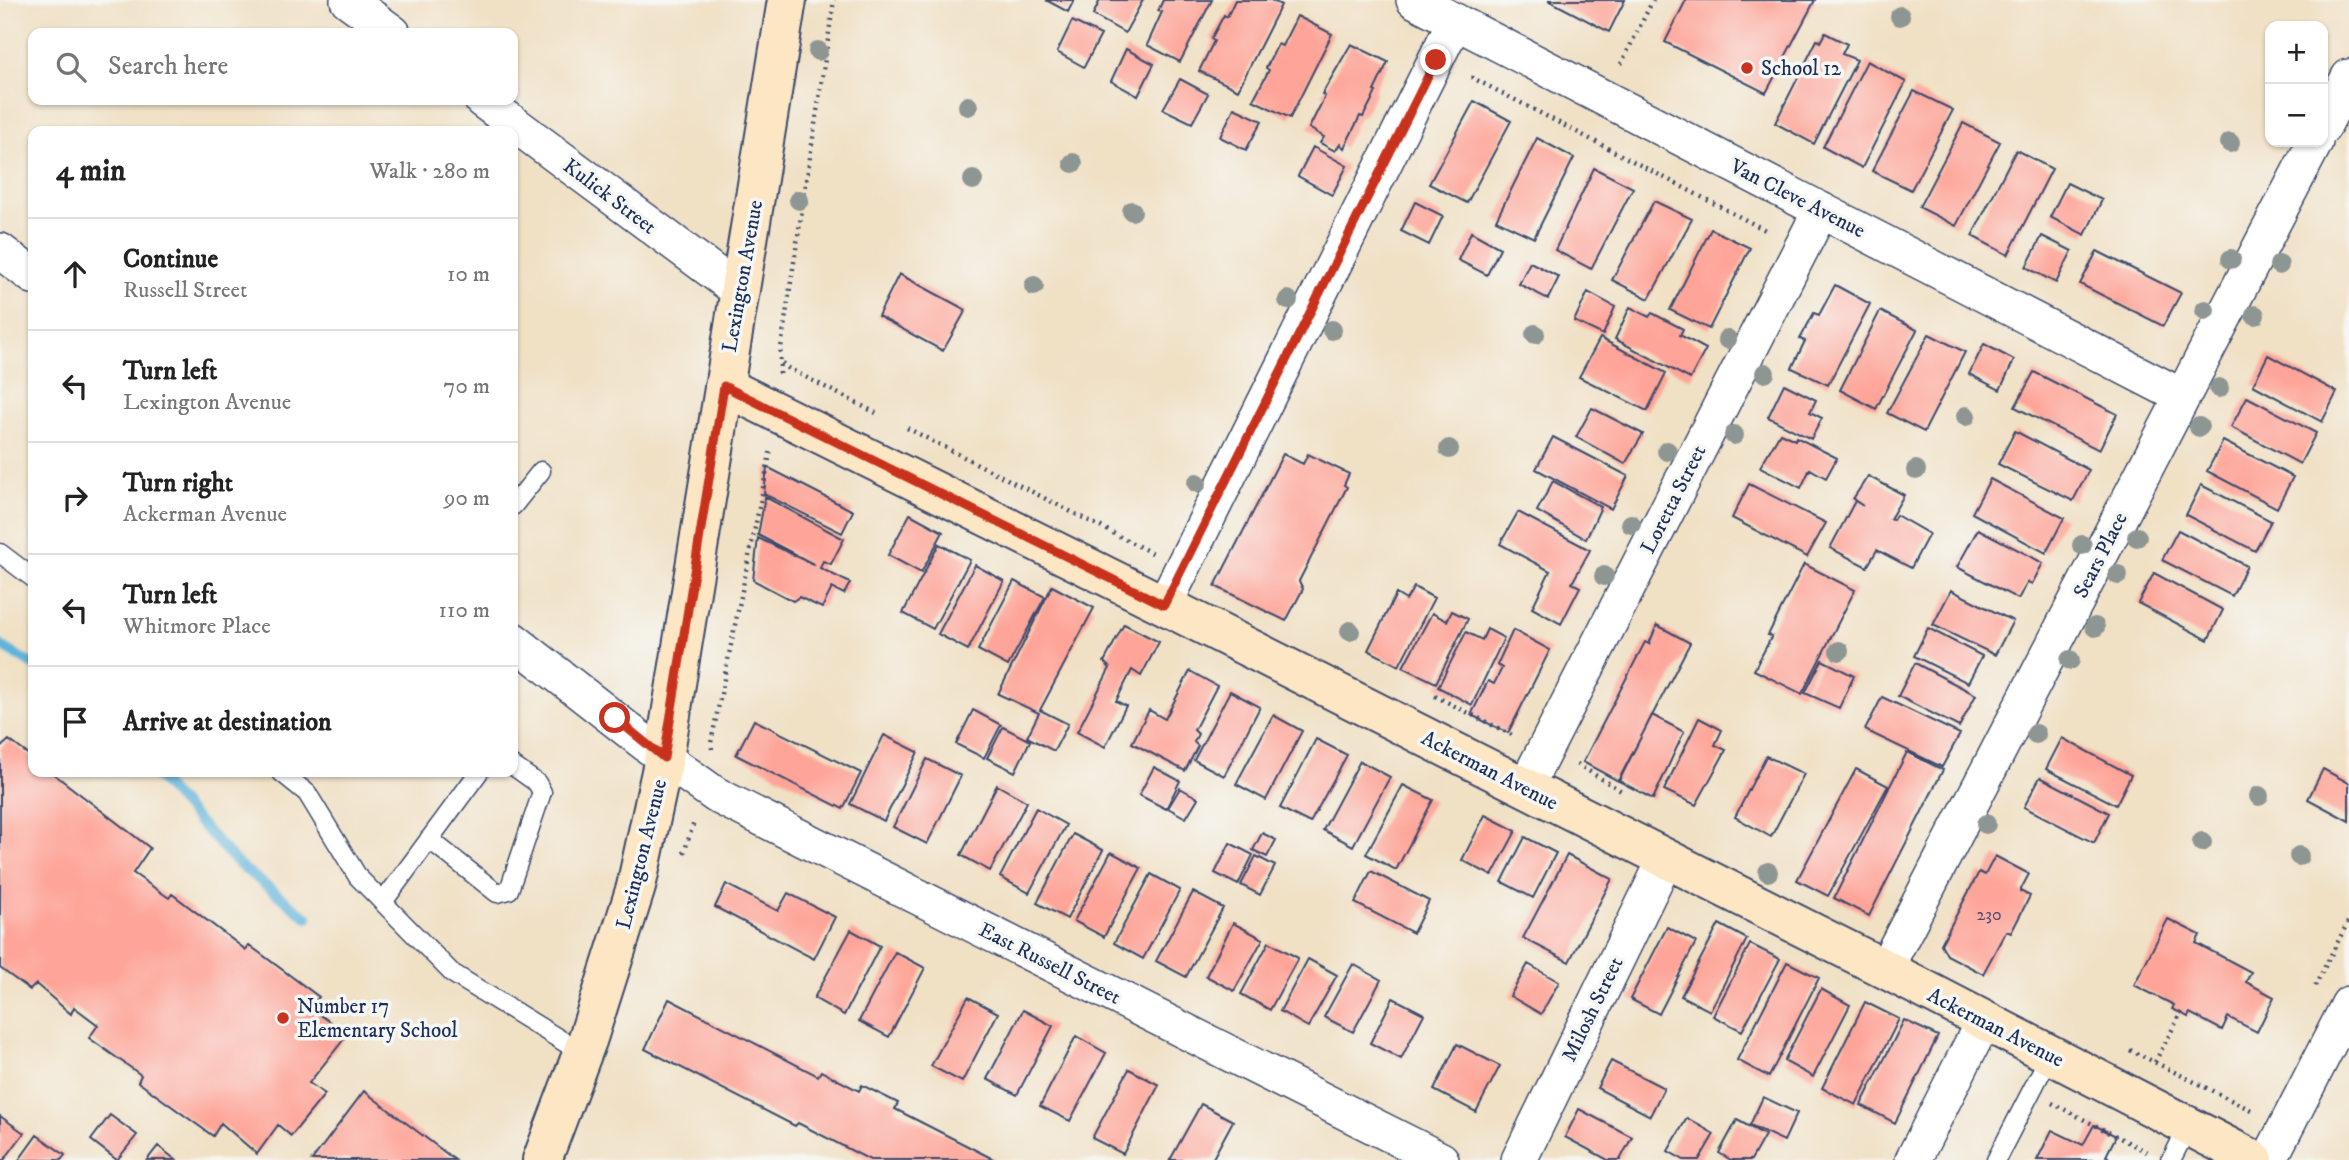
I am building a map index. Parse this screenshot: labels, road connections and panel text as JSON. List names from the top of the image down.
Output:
{
  "streets": {
    "street": [
      "Kulick Street",
      "Van Cleve Avenue",
      "Lexington Avenue",
      "Loretta Street",
      "Sears Place",
      "Ackerman Avenue",
      "East Russell Street",
      "Milosh Street"
    ]
  },
  "crossings": [
    ["Kulick Street", "Lexington Avenue"],
    ["Van Cleve Avenue", "Loretta Street"],
    ["Van Cleve Avenue", "Sears Place"],
    ["Lexington Avenue", "Ackerman Avenue"],
    ["Lexington Avenue", "East Russell Street"],
    ["Loretta Street", "Ackerman Avenue"],
    ["Sears Place", "Ackerman Avenue"],
    ["Ackerman Avenue", "Milosh Street"]
  ],
  "places": ["School 12", "Number 17 Elementary School"],
  "house_numbers": ["230"],
  "page": {
    "map_buttons": ["+", "−"],
    "search": "Search here",
    "heading": ["4 min", "Walk · 280 m"],
    "list": [
      ["Continue", "Russell Street", "10 m"],
      ["Turn left", "Lexington Avenue", "70 m"],
      ["Turn right", "Ackerman Avenue", "90 m"],
      ["Turn left", "Whitmore Place", "110 m"],
      "Arrive at destination"
    ]
  }
}
